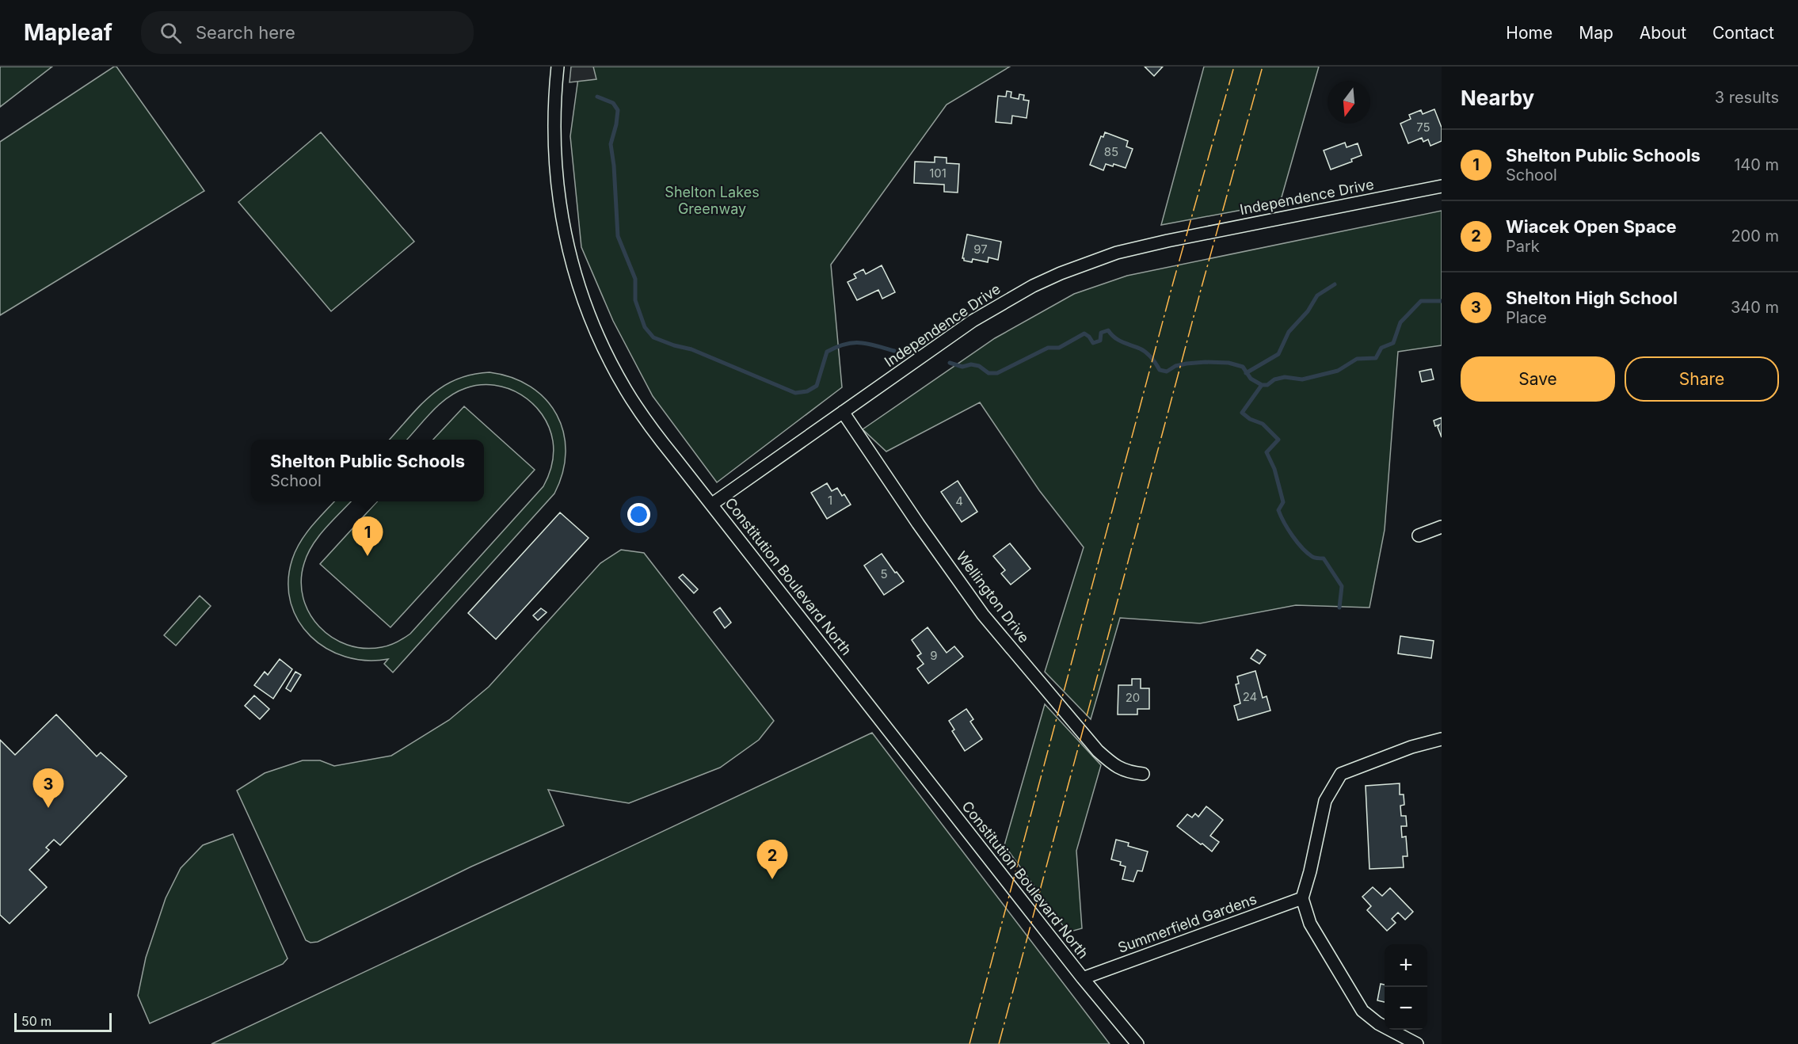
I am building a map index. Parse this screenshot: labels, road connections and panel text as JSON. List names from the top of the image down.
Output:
{
  "streets": {
    "street": [
      "Independence Drive",
      "Constitution Boulevard North",
      "Wellington Drive",
      "Summerfield Gardens"
    ]
  },
  "crossings": [
    ["Independence Drive", "Constitution Boulevard North"],
    ["Independence Drive", "Wellington Drive"],
    ["Constitution Boulevard North", "Summerfield Gardens"]
  ],
  "parks": ["Shelton Lakes Greenway"],
  "house_numbers": [
    "75",
    "85",
    "101",
    "97",
    "1",
    "4",
    "5",
    "9",
    "24",
    "20"
  ],
  "scale_bar": "50 m",
  "north": "bottom",
  "page": {
    "header": "Mapleaf",
    "search": "Search here",
    "nav": [
      "Home",
      "Map",
      "About",
      "Contact"
    ],
    "heading": ["Nearby", "3 results"],
    "list": [
      {
        "mark": "1",
        "name": "Shelton Public Schools",
        "note": "School",
        "value": "140 m"
      },
      {
        "mark": "2",
        "name": "Wiacek Open Space",
        "note": "Park",
        "value": "200 m"
      },
      {
        "mark": "3",
        "name": "Shelton High School",
        "note": "Place",
        "value": "340 m"
      }
    ],
    "buttons": ["Save", "Share"],
    "popup": ["Shelton Public Schools", "School"],
    "pins": ["1", "3", "2"],
    "map_buttons": ["+", "−"],
    "scale": "50 m"
  }
}
